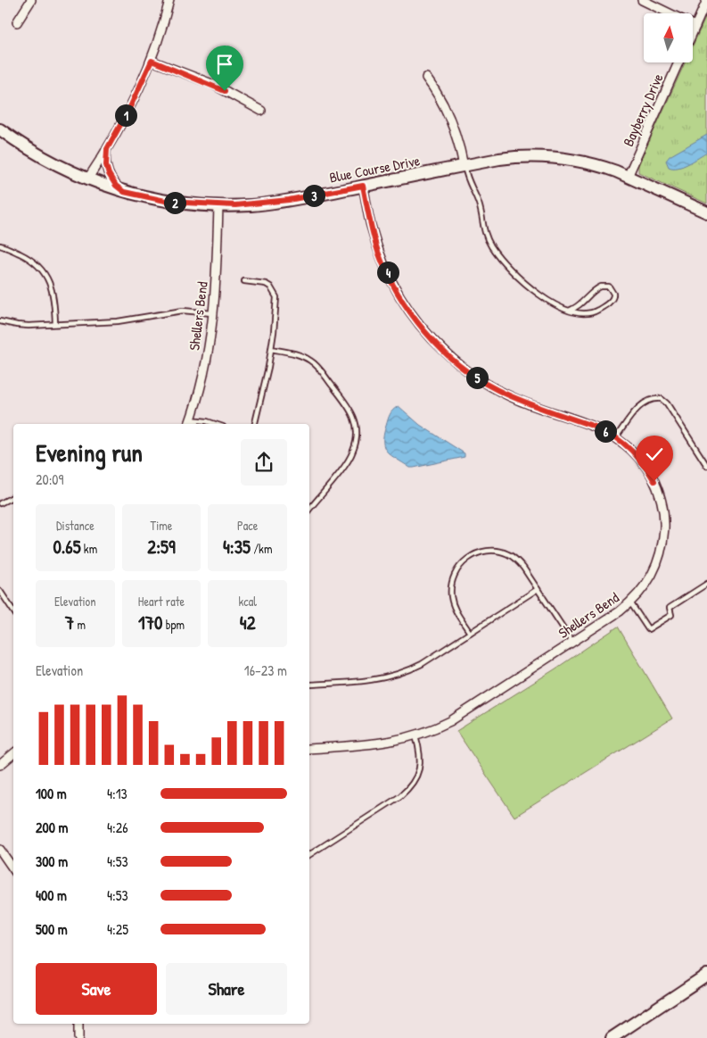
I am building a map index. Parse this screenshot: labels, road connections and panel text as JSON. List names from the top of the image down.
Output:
{
  "streets": {
    "main road": ["Blue Course Drive"],
    "street": ["Bayberry Drive", "Shellers Bend"]
  },
  "crossings": [
    ["Bayberry Drive", "Blue Course Drive"],
    ["Blue Course Drive", "Shellers Bend"]
  ],
  "north": "top",
  "page": {
    "pins": [
      "1",
      "3",
      "2",
      "4",
      "5",
      "6"
    ],
    "heading": ["Evening run", "20:09"],
    "stats": [
      ["Distance", "0.65 km"],
      ["Time", "2:59"],
      ["Pace", "4:35 /km"],
      ["Elevation", "7 m"],
      ["Heart rate", "170 bpm"],
      ["kcal", "42"]
    ],
    "chart": ["Elevation", "16–23 m"],
    "list": [
      {
        "name": "100 m",
        "note": "4:13"
      },
      {
        "name": "200 m",
        "note": "4:26"
      },
      {
        "name": "300 m",
        "note": "4:53"
      },
      {
        "name": "400 m",
        "note": "4:53"
      },
      {
        "name": "500 m",
        "note": "4:25"
      }
    ],
    "buttons": ["Save", "Share"]
  }
}
